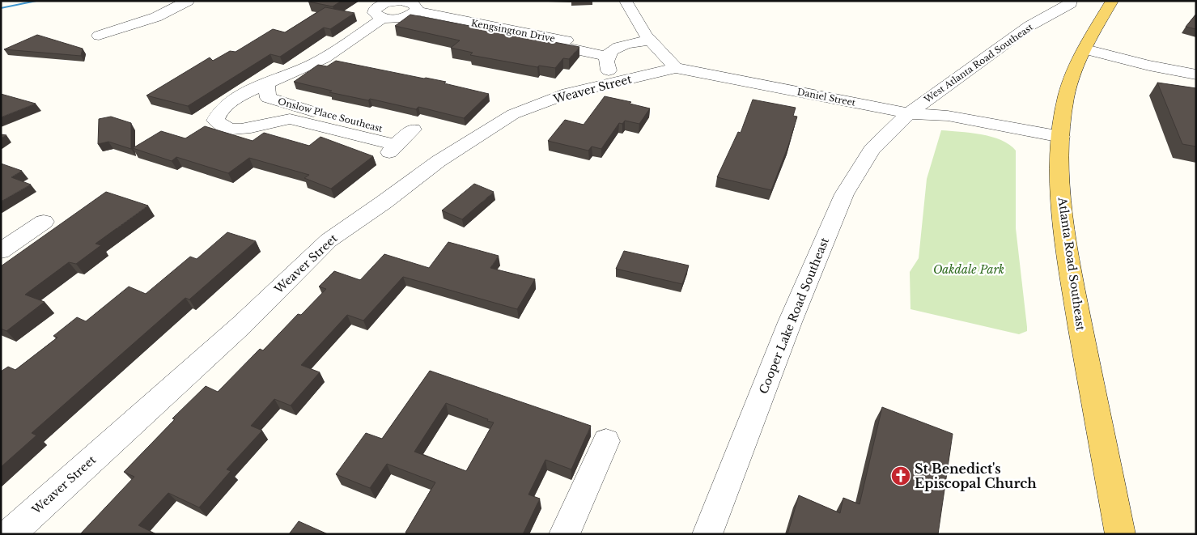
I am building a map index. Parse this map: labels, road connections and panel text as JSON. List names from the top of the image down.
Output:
{
  "streets": {
    "main road": ["Atlanta Road Southeast"],
    "street": [
      "Kengsington Drive",
      "West Atlanta Road Southeast",
      "Weaver Street",
      "Daniel Street",
      "Onslow Place Southeast",
      "Cooper Lake Road Southeast"
    ]
  },
  "crossings": [
    ["Kengsington Drive", "Onslow Place Southeast"],
    ["West Atlanta Road Southeast", "Daniel Street"],
    ["West Atlanta Road Southeast", "Cooper Lake Road Southeast"],
    ["Weaver Street", "Daniel Street"],
    ["Daniel Street", "Atlanta Road Southeast"],
    ["Daniel Street", "Cooper Lake Road Southeast"]
  ],
  "parks": ["Oakdale Park"],
  "places": {
    "church": ["St Benedict's Episcopal Church"]
  }
}
